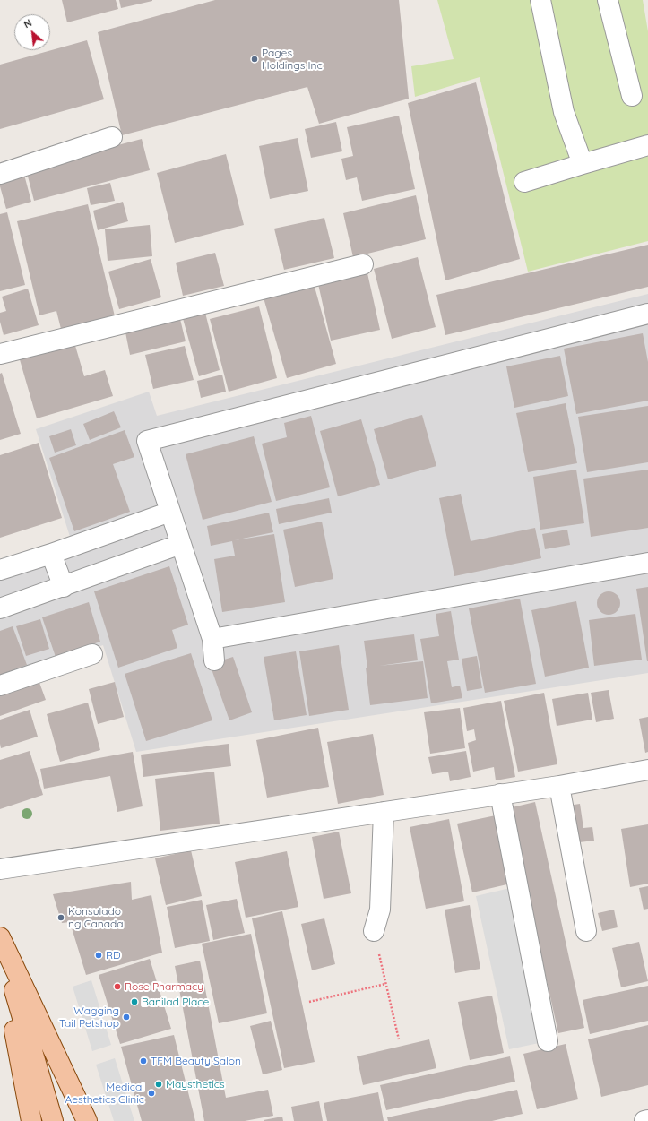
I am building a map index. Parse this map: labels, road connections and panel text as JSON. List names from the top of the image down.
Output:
{
  "places": [
    "Pages Holdings Inc",
    "Konsulado ng Canada",
    "RD",
    "Rose Pharmacy",
    "Banilad Place",
    "Wagging Tail Petshop",
    "TFM Beauty Salon",
    "Maysthetics",
    "Medical Aesthetics Clinic"
  ],
  "north": "top left"
}
